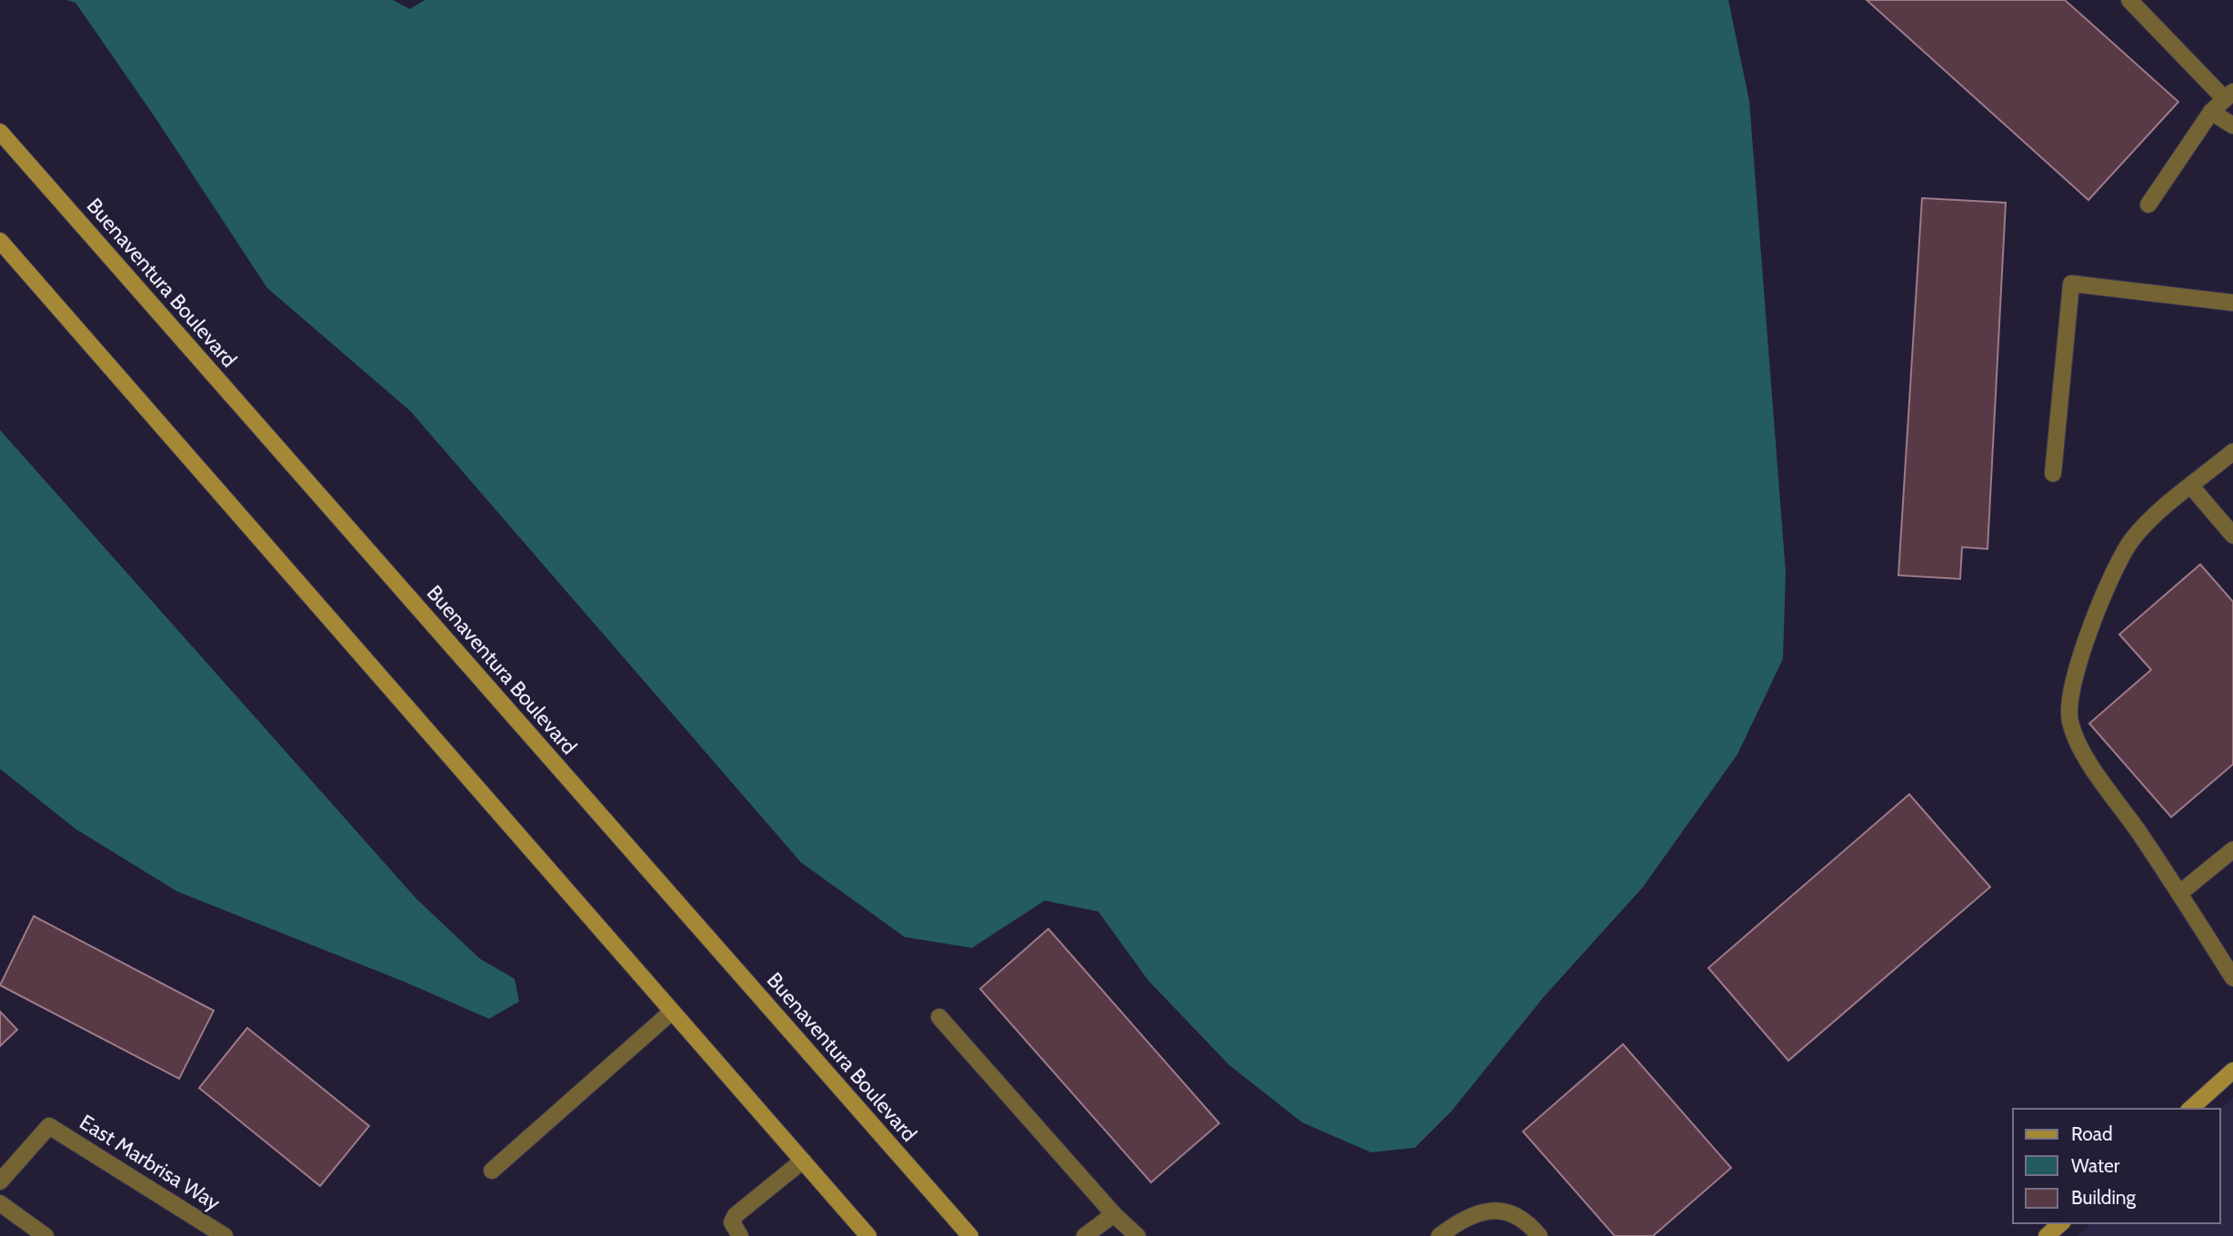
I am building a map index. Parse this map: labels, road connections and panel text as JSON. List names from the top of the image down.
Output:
{
  "streets": {
    "main road": ["Buenaventura Boulevard"],
    "lane": ["East Marbrisa Way"]
  },
  "legend": ["Road", "Water", "Building"]
}
